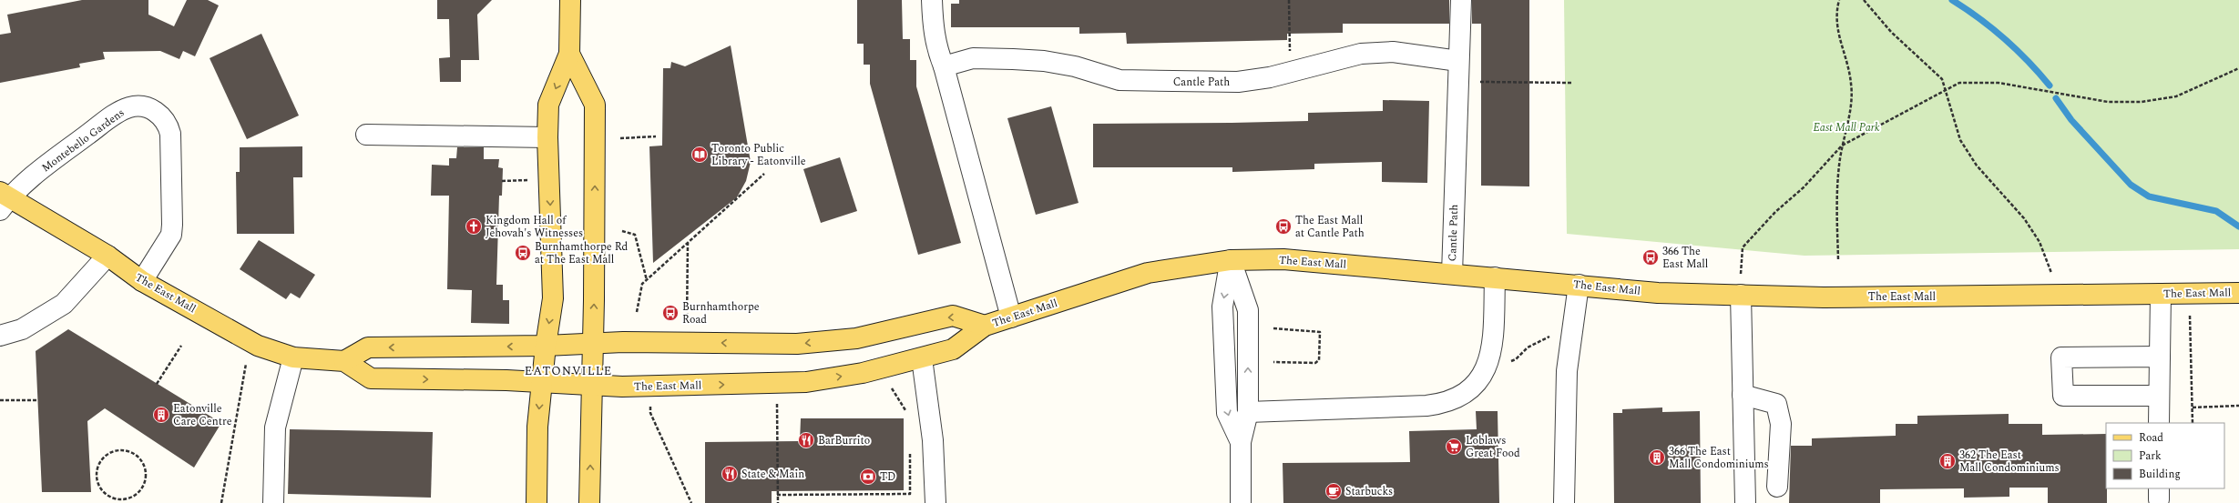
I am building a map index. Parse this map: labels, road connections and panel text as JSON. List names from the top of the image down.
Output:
{
  "streets": {
    "main road": ["The East Mall"],
    "street": ["Cantle Path", "Montebello Gardens"]
  },
  "crossings": [
    ["Cantle Path", "The East Mall"],
    ["Montebello Gardens", "The East Mall"]
  ],
  "districts": ["EATONVILLE"],
  "parks": ["East Mall Park"],
  "places": {
    "library": ["Toronto Public Library - Eatonville"],
    "church": ["Kingdom Hall of Jehovah's Witnesses"],
    "bus stop": [
      "The East Mall at Cantle Path",
      "Burnhamthorpe Rd at The East Mall",
      "366 The East Mall",
      "Burnhamthorpe Road"
    ],
    "building": ["Eatonville Care Centre", "366 The East Mall Condominiums", "362 The East Mall Condominiums"],
    "restaurant": ["BarBurrito", "State & Main"],
    "supermarket": ["Loblaws Great Food"],
    "bank": ["TD"],
    "cafe": ["Starbucks"]
  },
  "legend": ["Road", "Park", "Building"]
}
